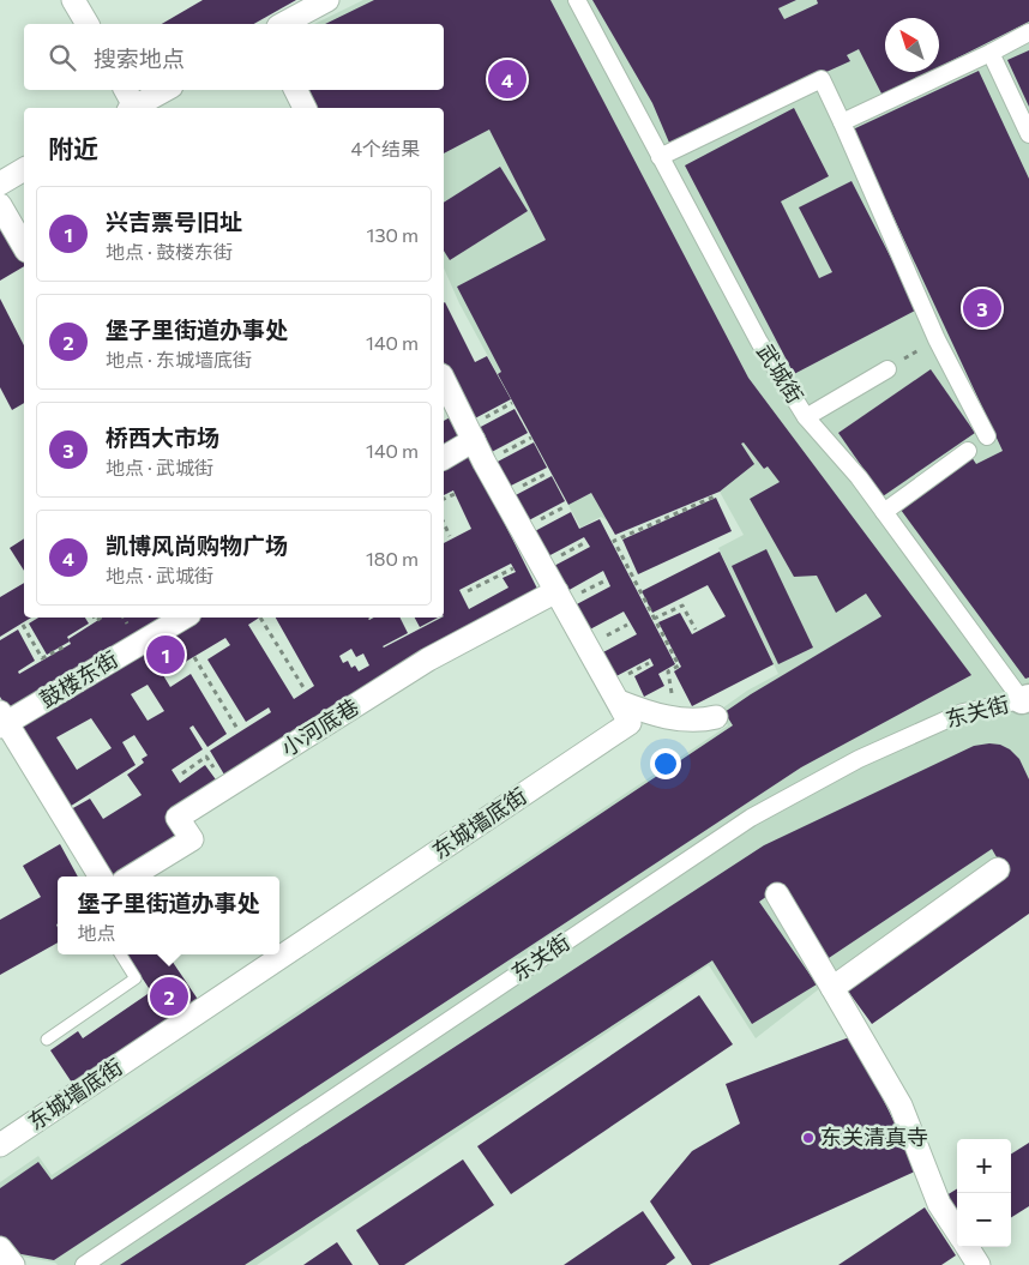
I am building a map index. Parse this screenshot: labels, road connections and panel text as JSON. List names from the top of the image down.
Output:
{
  "streets": {
    "street": [
      "武城街",
      "鼓楼东街",
      "东关街",
      "小河底巷",
      "东城墙底街"
    ]
  },
  "crossings": [
    ["武城街", "东关街"],
    ["小河底巷", "东城墙底街"]
  ],
  "places": ["东关清真寺"],
  "north": "top left",
  "page": {
    "search": "搜索地点",
    "pins": [
      "4",
      "3",
      "1",
      "2"
    ],
    "heading": ["附近", "4个结果"],
    "list": [
      {
        "mark": "1",
        "name": "兴吉票号旧址",
        "note": "地点 · 鼓楼东街",
        "value": "130 m"
      },
      {
        "mark": "2",
        "name": "堡子里街道办事处",
        "note": "地点 · 东城墙底街",
        "value": "140 m"
      },
      {
        "mark": "3",
        "name": "桥西大市场",
        "note": "地点 · 武城街",
        "value": "140 m"
      },
      {
        "mark": "4",
        "name": "凯博风尚购物广场",
        "note": "地点 · 武城街",
        "value": "180 m"
      }
    ],
    "popup": ["堡子里街道办事处", "地点"],
    "map_buttons": ["+", "−"]
  }
}
